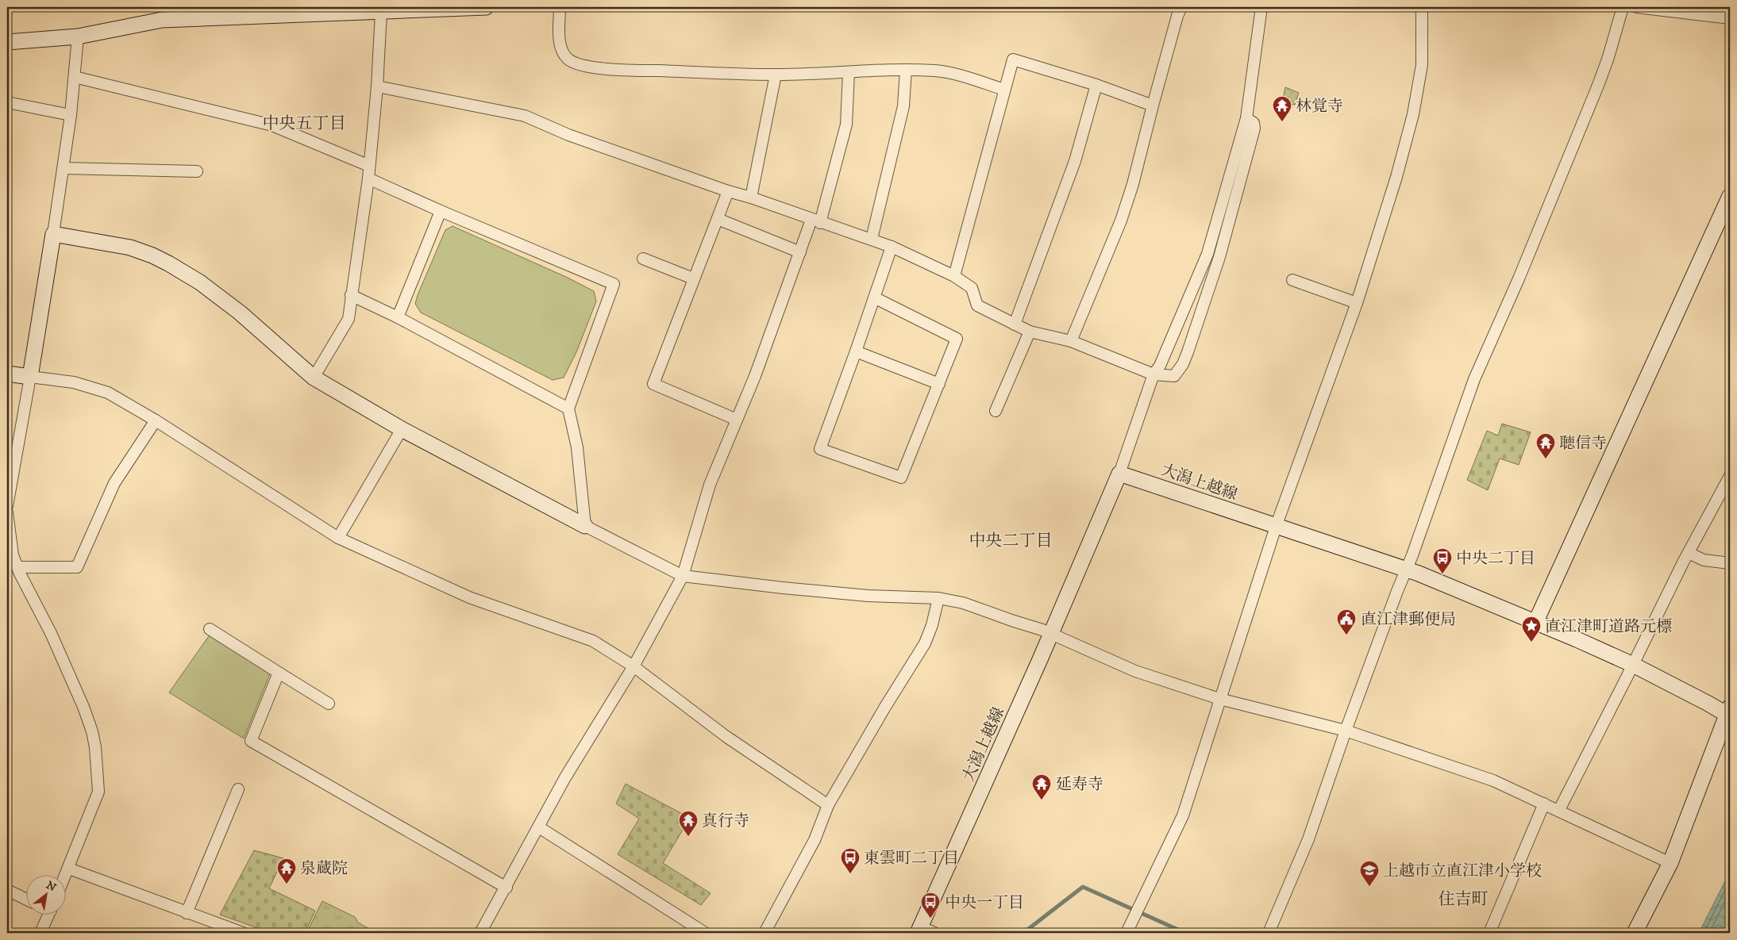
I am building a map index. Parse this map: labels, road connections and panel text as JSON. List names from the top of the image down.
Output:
{
  "streets": {
    "street": ["大潟上越線"]
  },
  "districts": ["中央五丁目", "中央二丁目", "住吉町"],
  "places": {
    "temple": [
      "林覚寺",
      "聴信寺",
      "延寿寺",
      "真行寺",
      "泉蔵院"
    ],
    "bus stop": ["中央二丁目", "東雲町二丁目", "中央一丁目"],
    "public building": ["直江津郵便局"],
    "place": ["直江津町道路元標"],
    "school or university": ["上越市立直江津小学校"]
  },
  "north": "top right"
}
